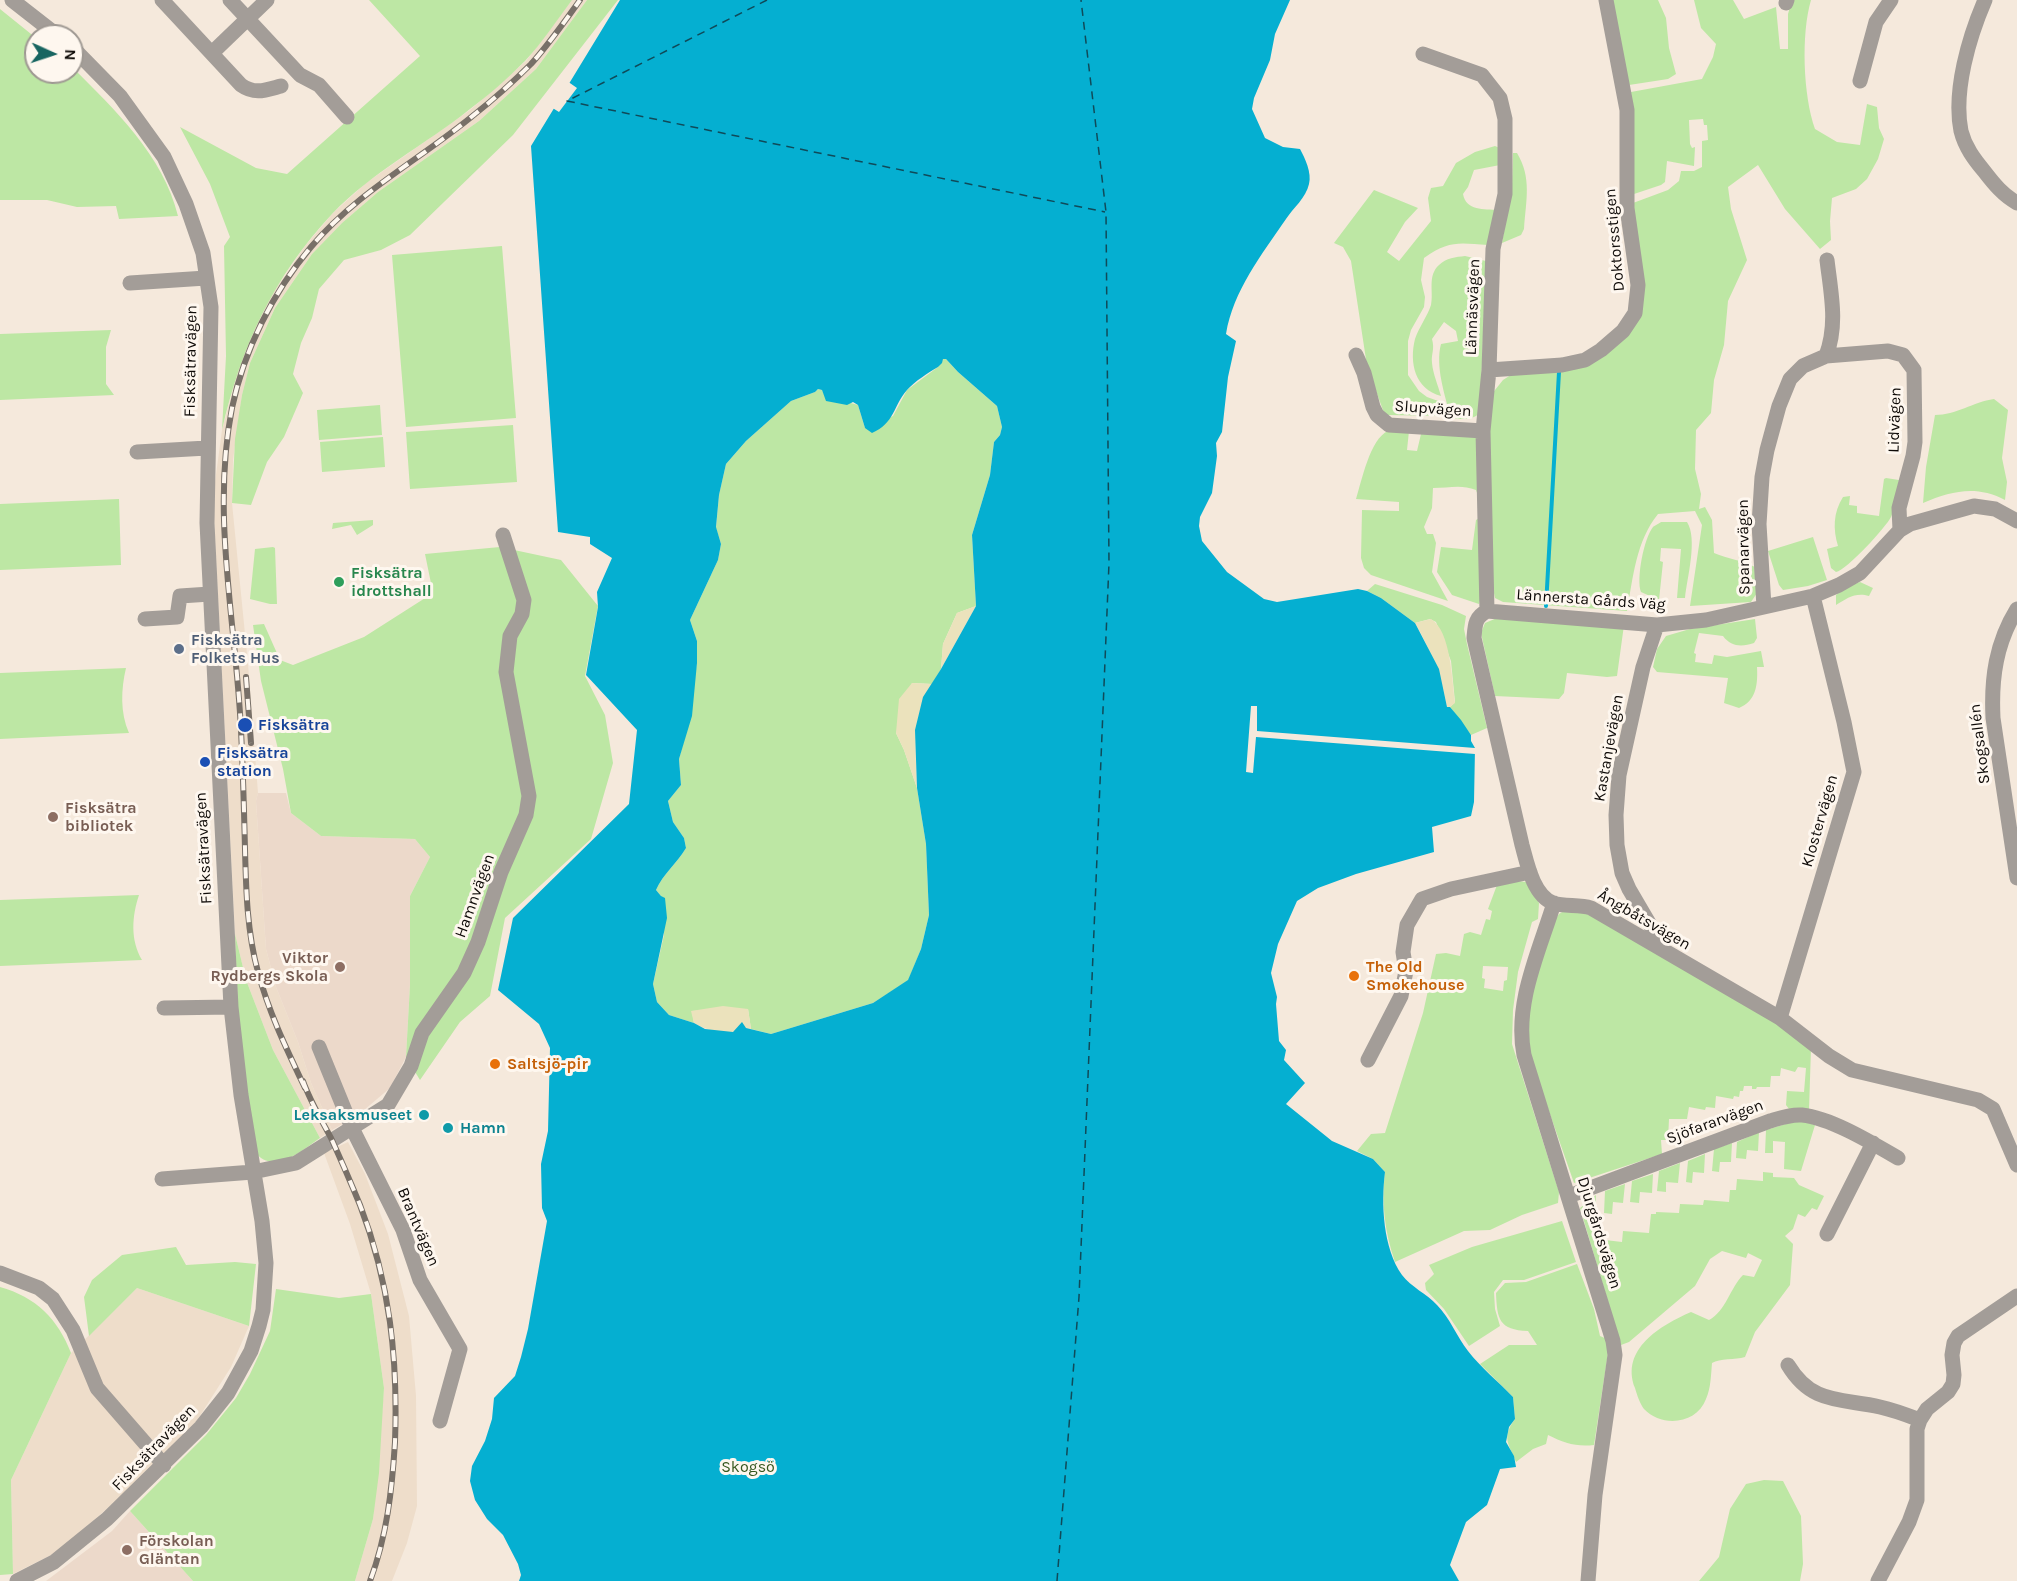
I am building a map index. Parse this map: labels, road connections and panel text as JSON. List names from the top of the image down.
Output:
{
  "streets": {
    "street": [
      "Doktorsstigen",
      "Lännäsvägen",
      "Fisksätravägen",
      "Slupvägen",
      "Lidvägen",
      "Spanarvägen",
      "Lännersta Gårds Väg",
      "Skogsallén",
      "Kastanjevägen",
      "Klostervägen",
      "Hamnvägen",
      "Ångbåtsvägen",
      "Sjöfararvägen",
      "Brantvägen",
      "Djurgårdsvägen"
    ]
  },
  "crossings": [
    ["Doktorsstigen", "Lännäsvägen"],
    ["Lännäsvägen", "Slupvägen"],
    ["Lännäsvägen", "Lännersta Gårds Väg"],
    ["Fisksätravägen", "Hamnvägen"],
    ["Lidvägen", "Spanarvägen"],
    ["Lidvägen", "Lännersta Gårds Väg"],
    ["Spanarvägen", "Lännersta Gårds Väg"],
    ["Lännersta Gårds Väg", "Kastanjevägen"],
    ["Lännersta Gårds Väg", "Klostervägen"],
    ["Kastanjevägen", "Ångbåtsvägen"],
    ["Klostervägen", "Ångbåtsvägen"],
    ["Hamnvägen", "Brantvägen"],
    ["Ångbåtsvägen", "Djurgårdsvägen"],
    ["Sjöfararvägen", "Djurgårdsvägen"]
  ],
  "parks": ["Skogsö"],
  "places": [
    "Fisksätra idrottshall",
    "Fisksätra Folkets Hus",
    "Fisksätra",
    "Fisksätra station",
    "Fisksätra bibliotek",
    "Viktor Rydbergs Skola",
    "The Old Smokehouse",
    "Saltsjö-pir",
    "Leksaksmuseet",
    "Hamn",
    "Förskolan Gläntan"
  ],
  "north": "right"
}
